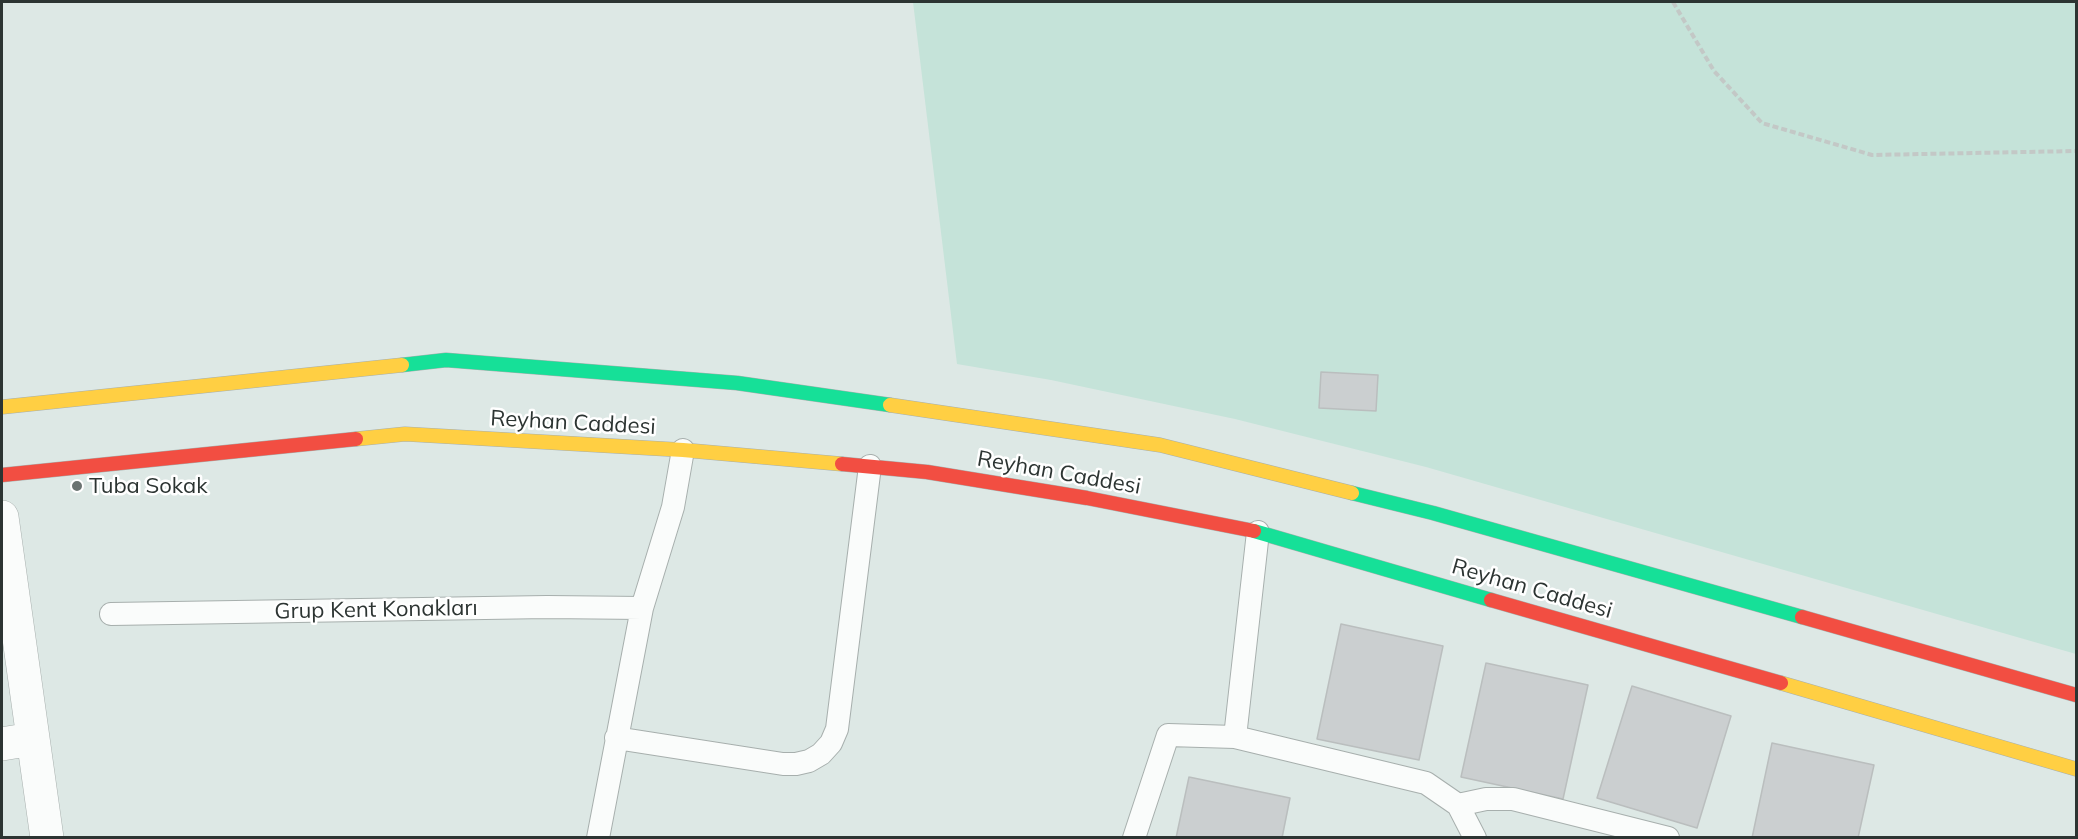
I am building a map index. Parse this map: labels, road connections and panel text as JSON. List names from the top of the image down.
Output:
{
  "streets": {
    "main road": ["Reyhan Caddesi"],
    "lane": ["Grup Kent Konakları"]
  },
  "places": ["Tuba Sokak"]
}
